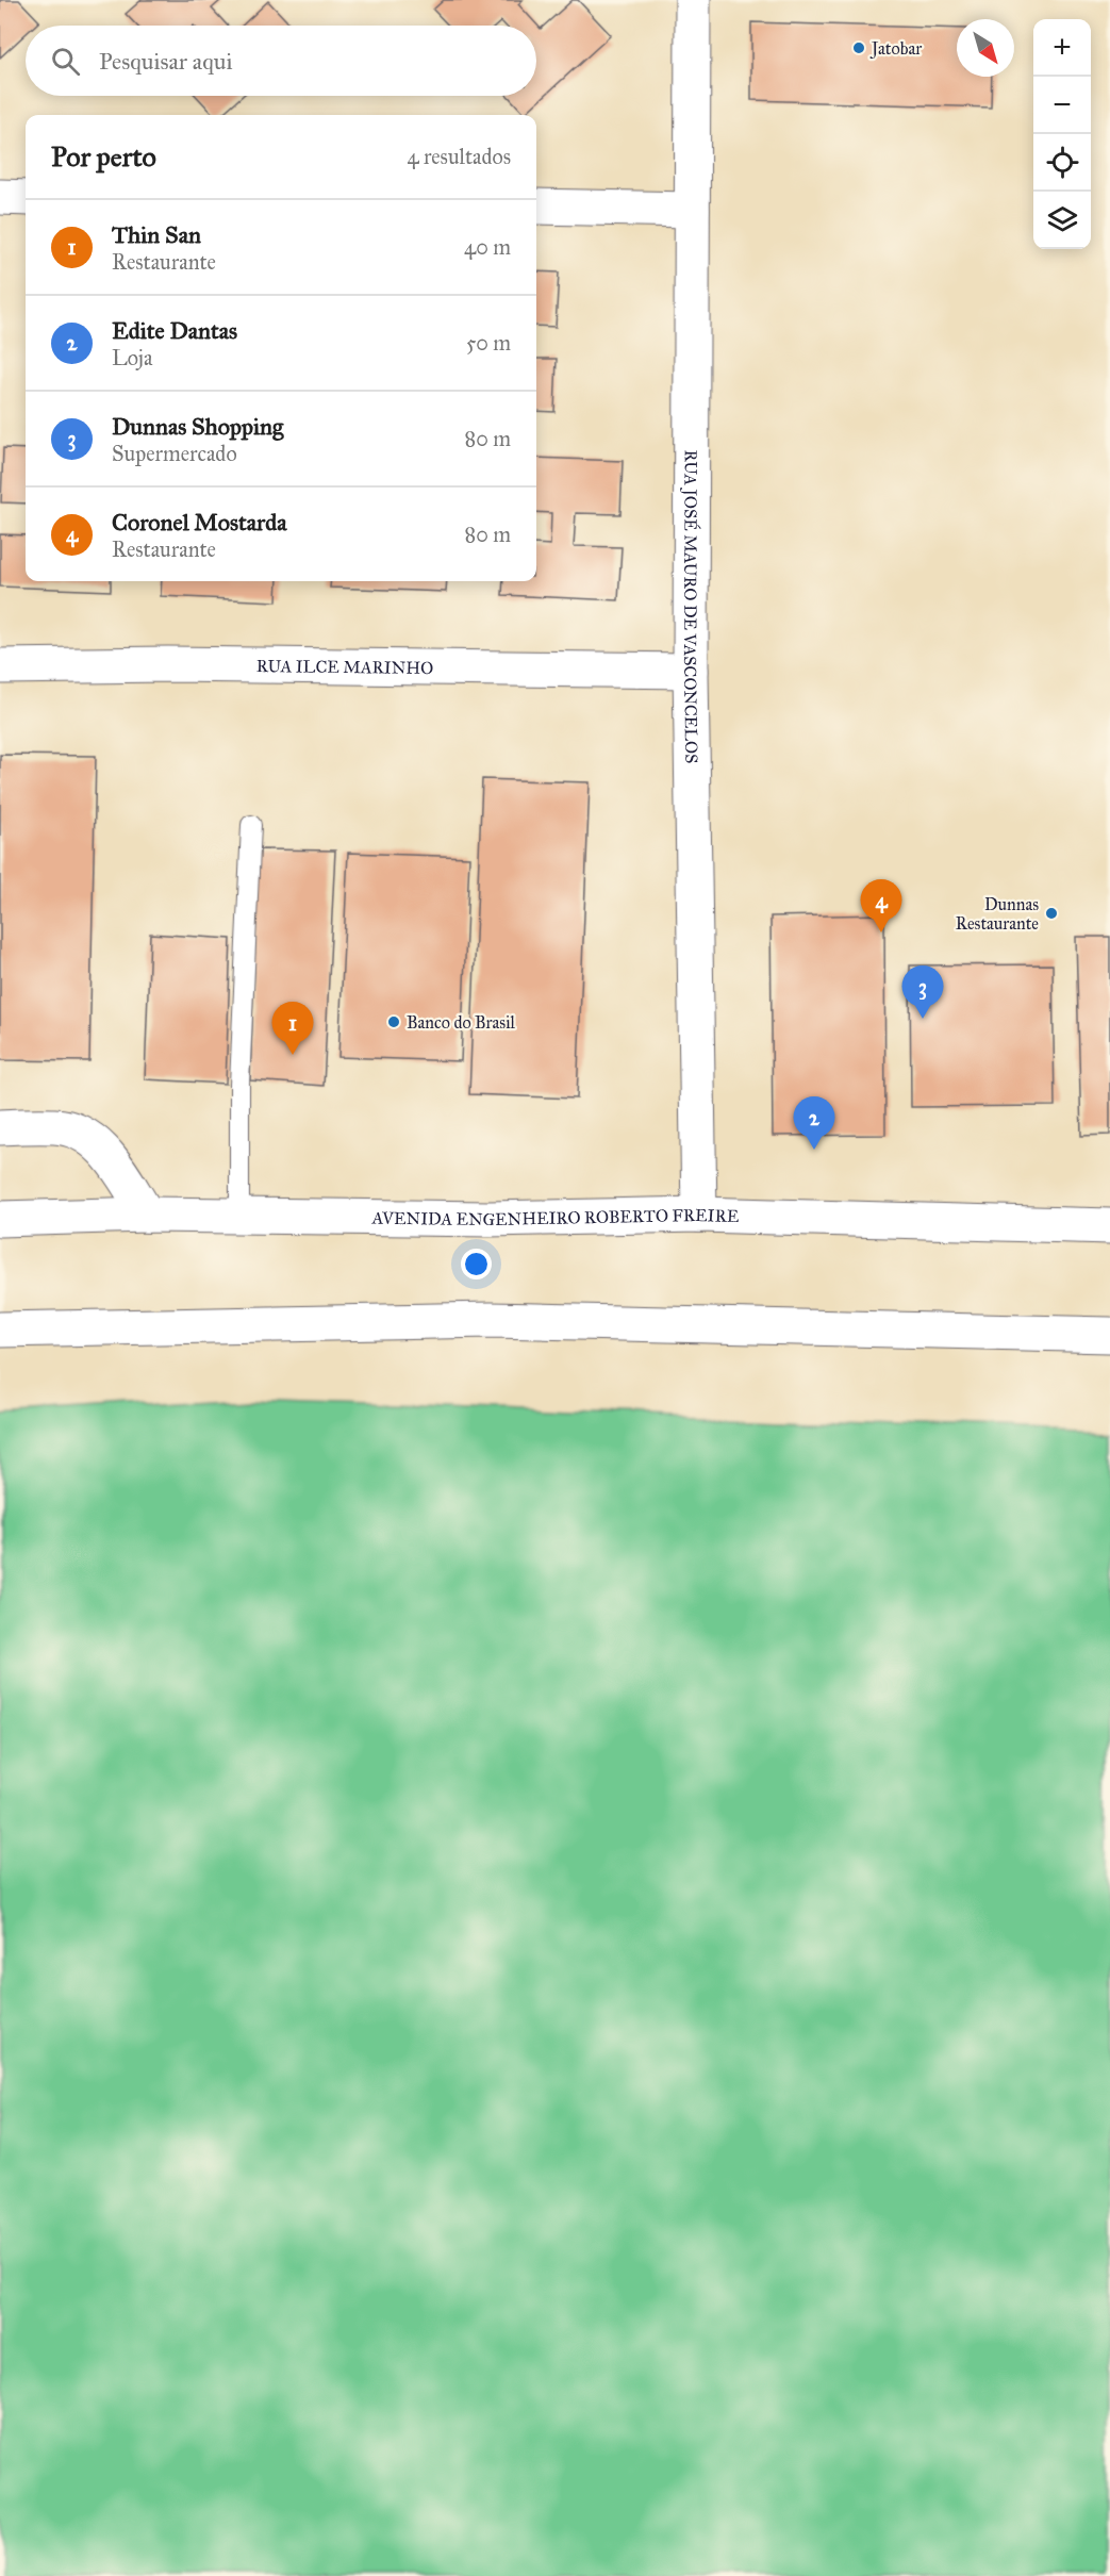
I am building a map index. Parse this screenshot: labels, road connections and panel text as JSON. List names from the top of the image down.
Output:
{
  "streets": {
    "street": ["RUA JOSÉ MAURO DE VASCONCELOS", "RUA ILCE MARINHO", "AVENIDA ENGENHEIRO ROBERTO FREIRE"]
  },
  "crossings": [
    ["RUA JOSÉ MAURO DE VASCONCELOS", "RUA ILCE MARINHO"],
    ["RUA JOSÉ MAURO DE VASCONCELOS", "AVENIDA ENGENHEIRO ROBERTO FREIRE"]
  ],
  "places": ["Jatobar", "Dunnas Restaurante", "Banco do Brasil"],
  "north": "bottom right",
  "page": {
    "map_buttons": ["+", "−"],
    "search": "Pesquisar aqui",
    "heading": ["Por perto", "4 resultados"],
    "list": [
      {
        "mark": "1",
        "name": "Thin San",
        "note": "Restaurante",
        "value": "40 m"
      },
      {
        "mark": "2",
        "name": "Edite Dantas",
        "note": "Loja",
        "value": "50 m"
      },
      {
        "mark": "3",
        "name": "Dunnas Shopping",
        "note": "Supermercado",
        "value": "80 m"
      },
      {
        "mark": "4",
        "name": "Coronel Mostarda",
        "note": "Restaurante",
        "value": "80 m"
      }
    ],
    "pins": [
      "4",
      "3",
      "1",
      "2"
    ]
  }
}
